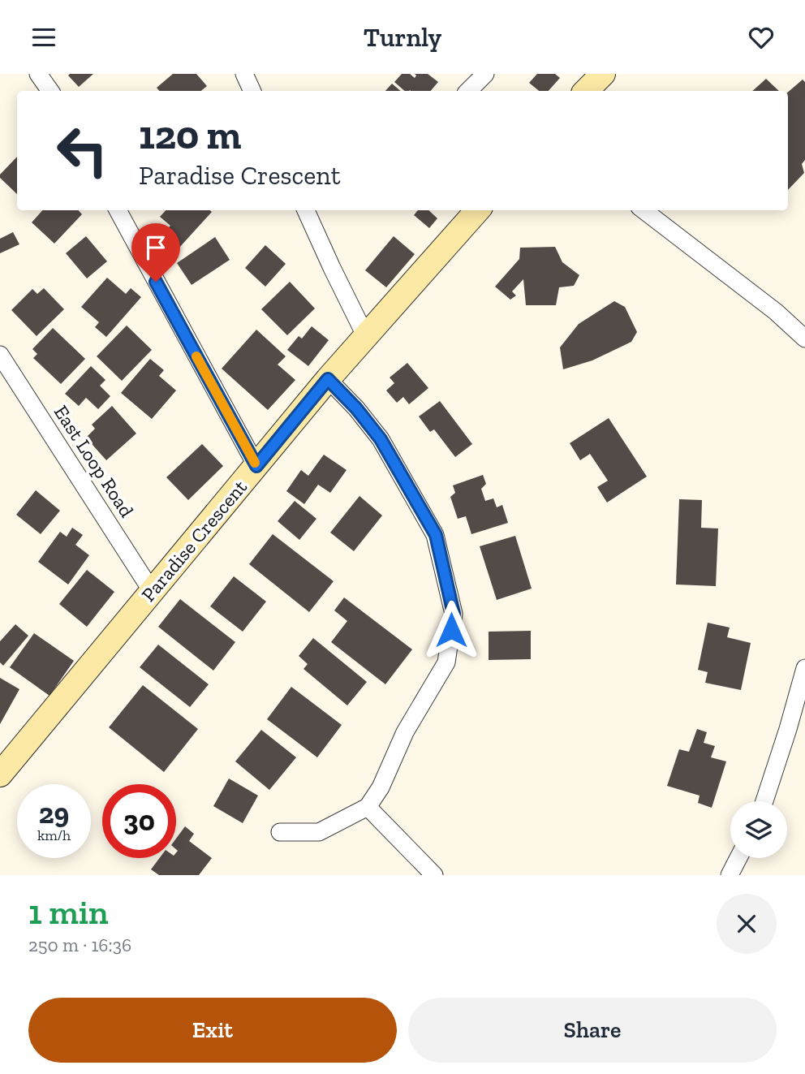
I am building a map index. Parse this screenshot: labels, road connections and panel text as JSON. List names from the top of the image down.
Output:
{
  "streets": {
    "street": ["East Loop Road", "Paradise Crescent"]
  },
  "crossings": [
    ["East Loop Road", "Paradise Crescent"]
  ],
  "page": {
    "header": "Turnly",
    "turn": ["120 m", "Paradise Crescent"],
    "speed": "29 km/h",
    "limit": "30",
    "heading": ["1 min", "250 m · 16:36"],
    "buttons": ["Exit", "Share"]
  }
}
